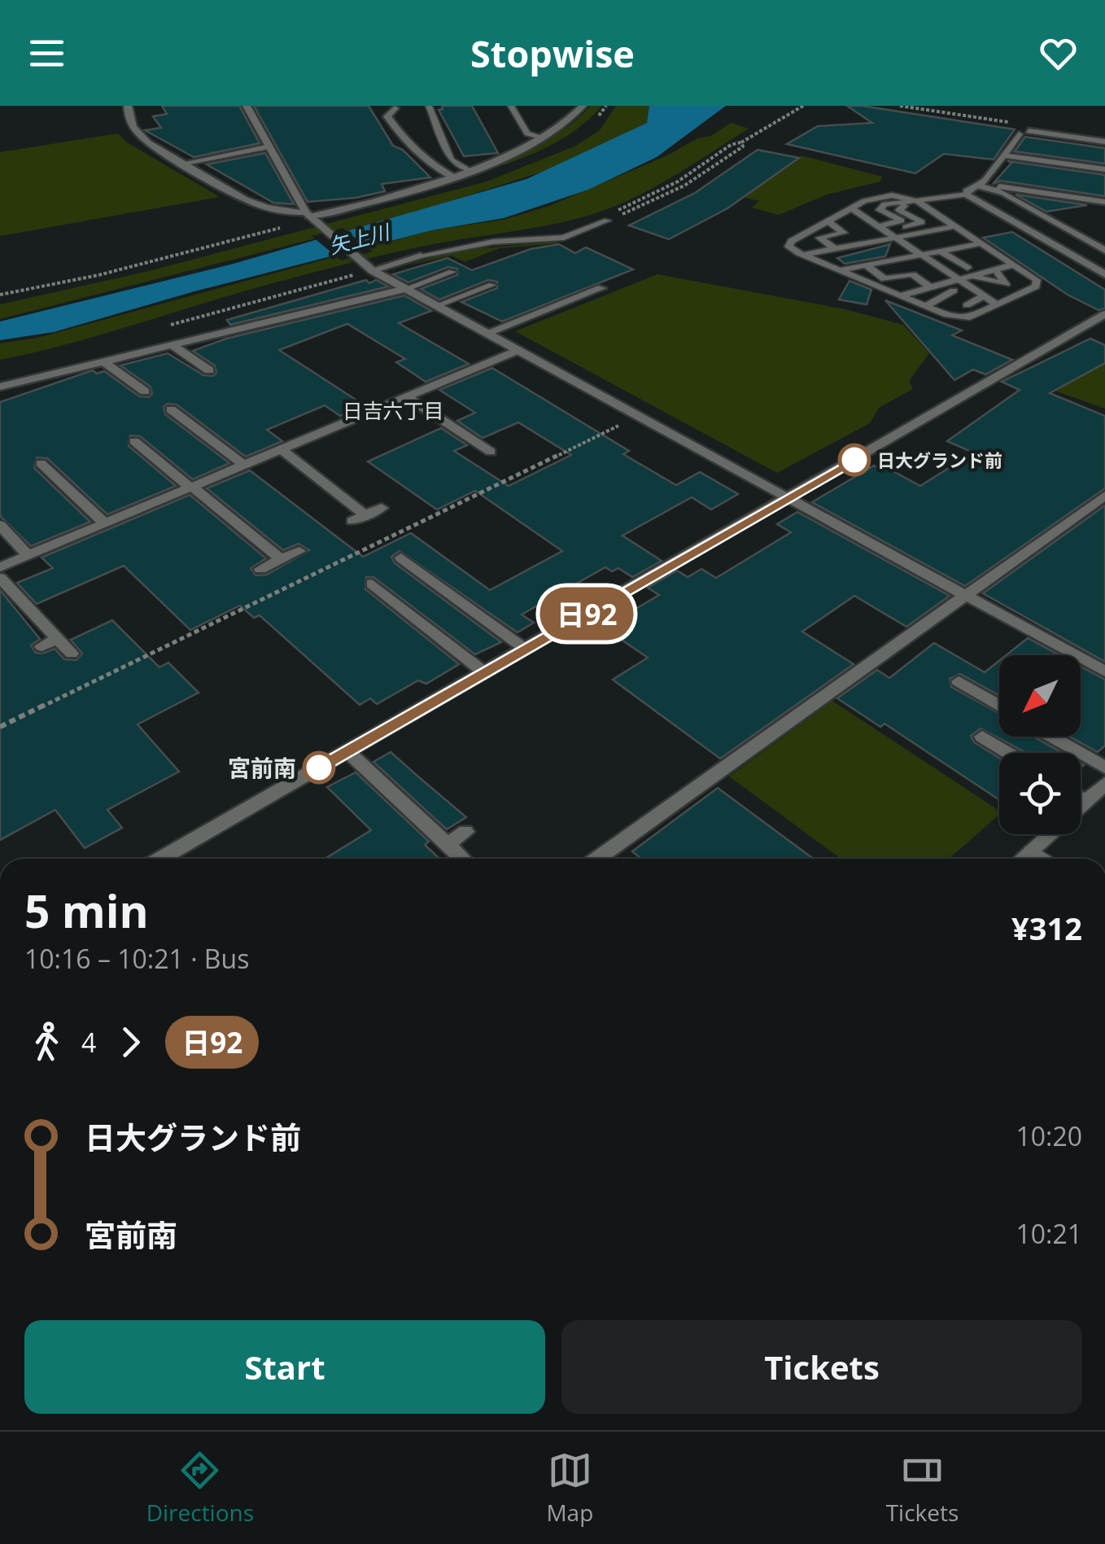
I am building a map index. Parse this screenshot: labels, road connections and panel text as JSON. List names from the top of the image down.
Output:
{
  "districts": ["日吉六丁目"],
  "water": ["矢上川"],
  "places": ["日大グランド前", "宮前南"],
  "lines": ["bus line 日92"],
  "north": "bottom left",
  "page": {
    "header": "Stopwise",
    "on_map": "日92",
    "heading": ["5 min", "10:16 – 10:21 · Bus", "¥312"],
    "legs": ["4", "日92"],
    "list": [
      {
        "name": "日大グランド前",
        "value": "10:20"
      },
      {
        "name": "宮前南",
        "value": "10:21"
      }
    ],
    "buttons": ["Start", "Tickets"],
    "tabs": ["Directions", "Map", "Tickets"]
  }
}
